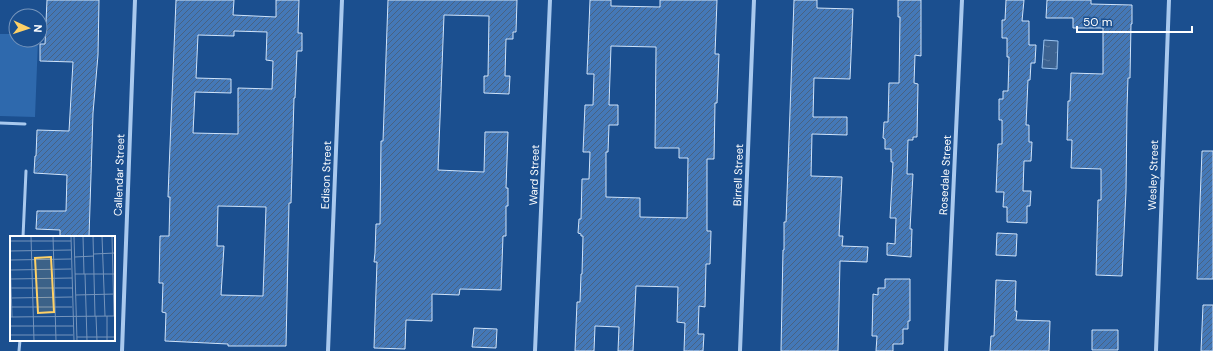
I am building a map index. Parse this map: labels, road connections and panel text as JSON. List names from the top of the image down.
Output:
{
  "streets": {
    "street": [
      "Callendar Street",
      "Edison Street",
      "Ward Street",
      "Birrell Street",
      "Rosedale Street",
      "Wesley Street"
    ]
  },
  "scale_bar": "50 m",
  "north": "right"
}
